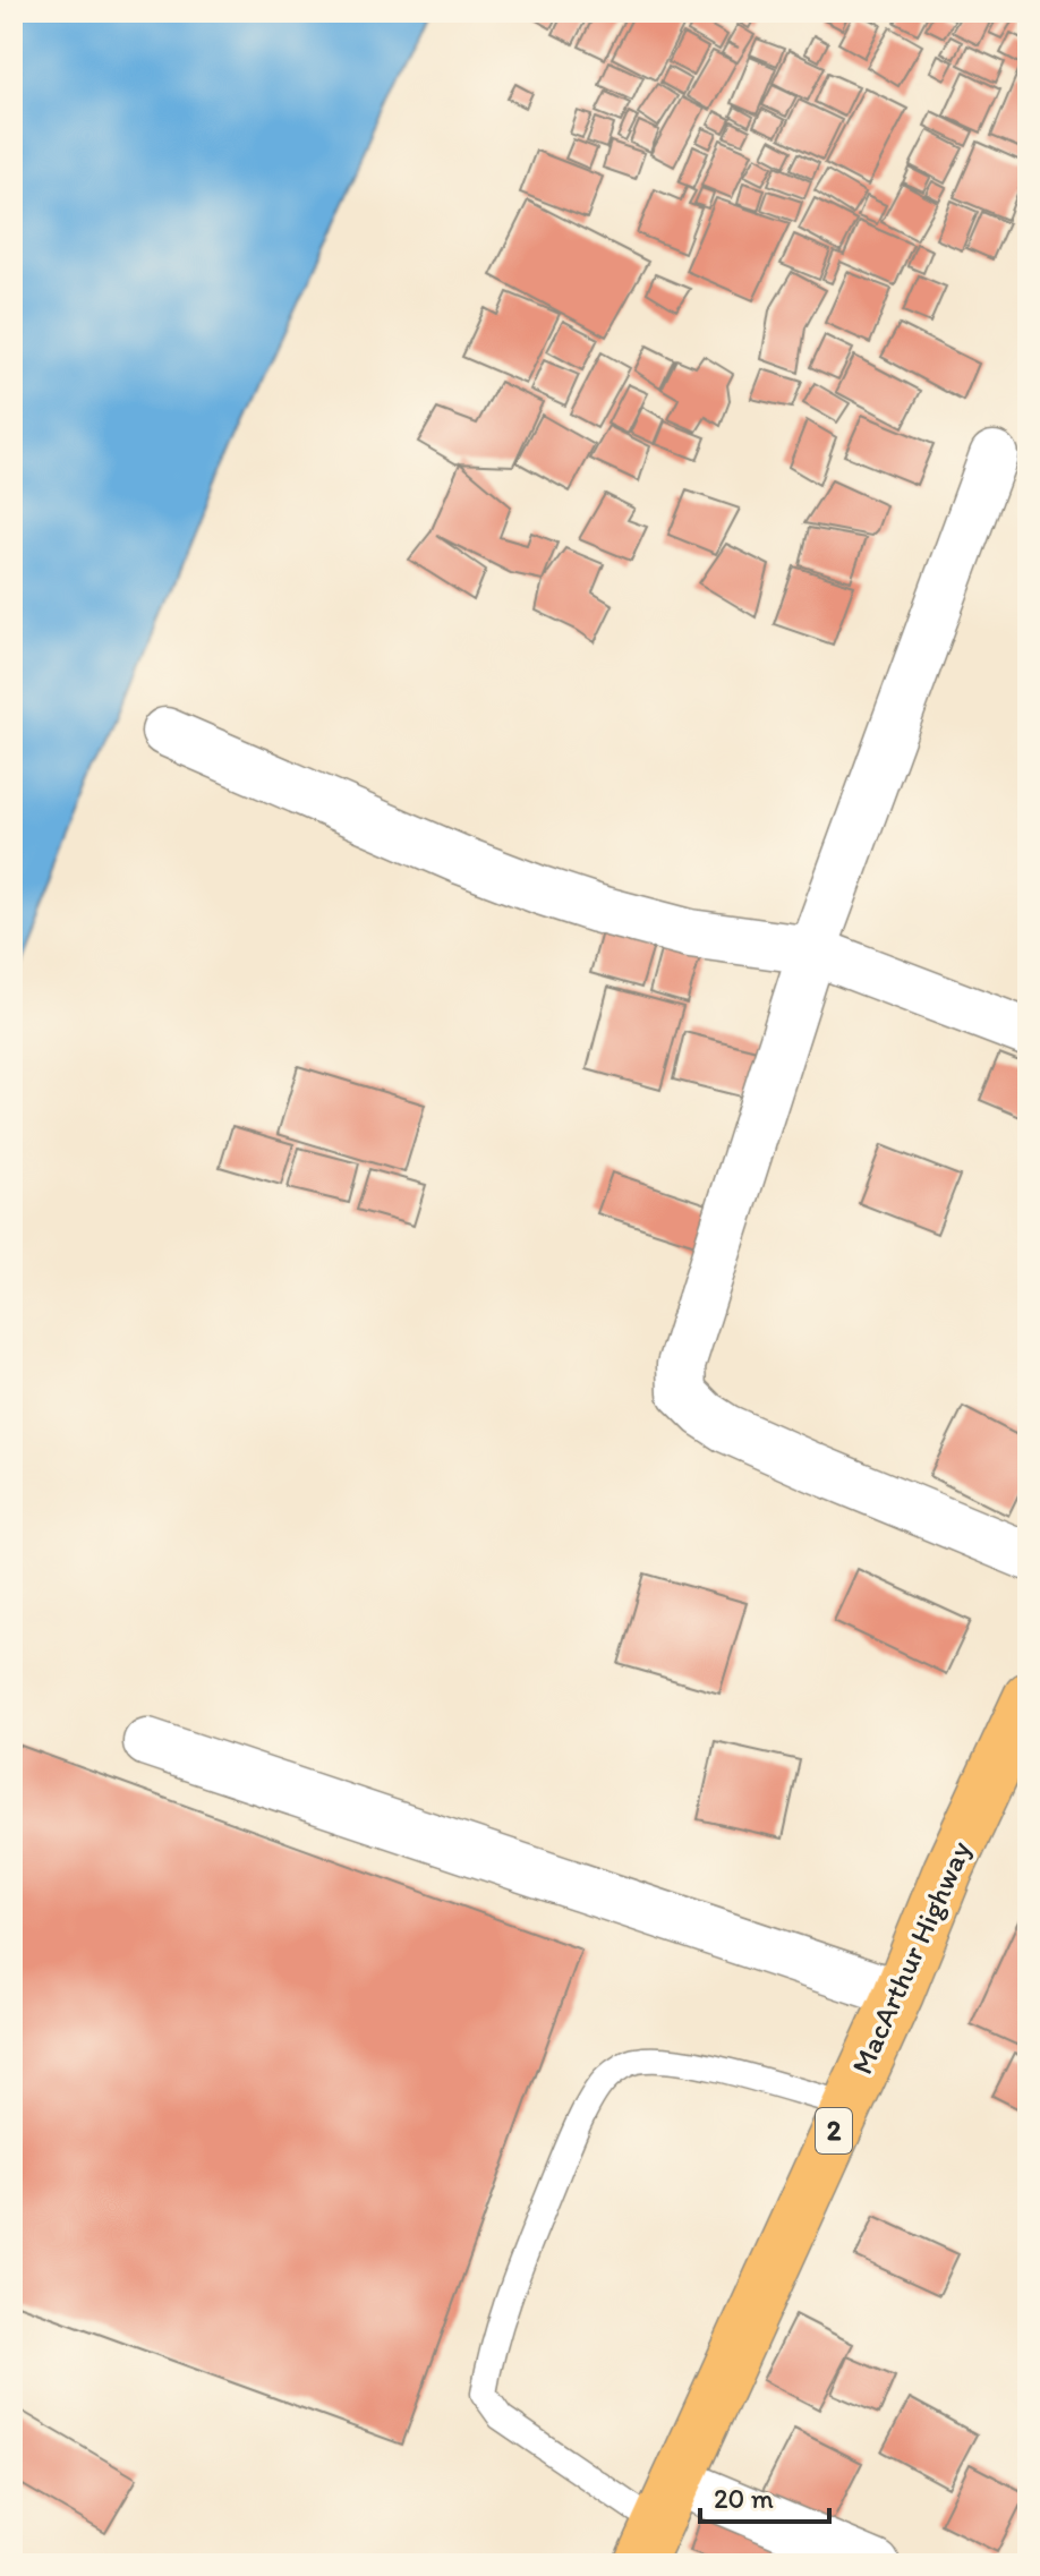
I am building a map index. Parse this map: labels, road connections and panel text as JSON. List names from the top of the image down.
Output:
{
  "streets": {
    "highway": ["MacArthur Highway", "2"]
  },
  "scale_bar": "20 m"
}
